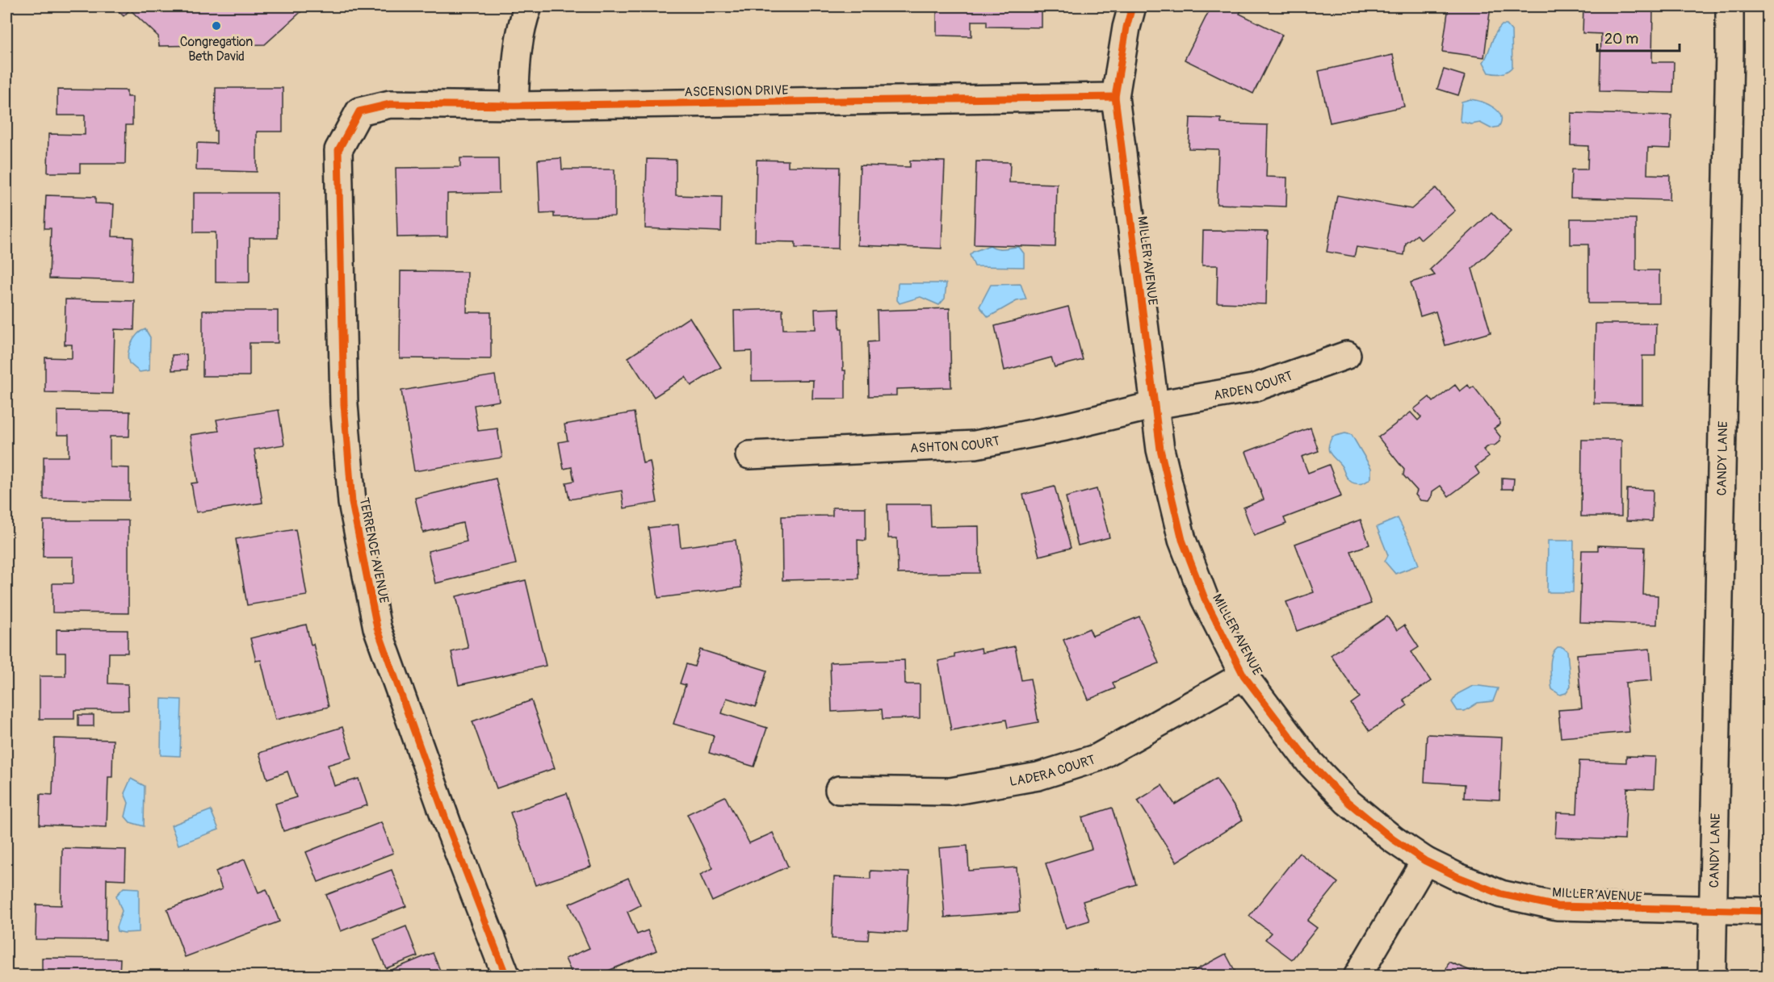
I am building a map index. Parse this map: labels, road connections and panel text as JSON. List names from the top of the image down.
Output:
{
  "streets": {
    "street": [
      "ASCENSION DRIVE",
      "MILLER AVENUE",
      "ARDEN COURT",
      "ASHTON COURT",
      "CANDY LANE",
      "TERRENCE AVENUE",
      "LADERA COURT"
    ]
  },
  "crossings": [
    ["ASCENSION DRIVE", "MILLER AVENUE"],
    ["ASCENSION DRIVE", "TERRENCE AVENUE"],
    ["MILLER AVENUE", "ARDEN COURT"],
    ["MILLER AVENUE", "ASHTON COURT"],
    ["MILLER AVENUE", "CANDY LANE"],
    ["MILLER AVENUE", "LADERA COURT"],
    ["ARDEN COURT", "ASHTON COURT"]
  ],
  "places": ["Congregation Beth David"],
  "scale_bar": "20 m"
}
